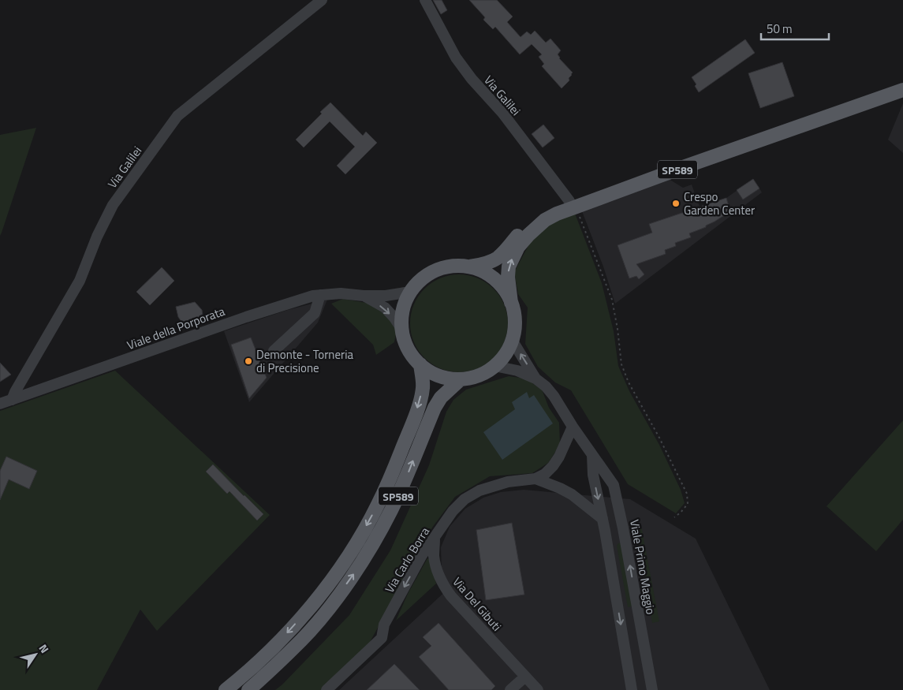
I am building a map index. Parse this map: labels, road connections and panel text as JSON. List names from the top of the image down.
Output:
{
  "streets": {
    "main road": ["SP589"],
    "street": [
      "Via Galilei",
      "Viale della Porporata",
      "Via Carlo Borra",
      "Viale Primo Maggio",
      "Via Del Gibuti"
    ]
  },
  "crossings": [
    ["Via Galilei", "SP589"],
    ["Via Galilei", "Viale della Porporata"],
    ["SP589", "Viale della Porporata"],
    ["Via Carlo Borra", "Viale Primo Maggio"],
    ["Via Carlo Borra", "Via Del Gibuti"]
  ],
  "one_way": ["Via Carlo Borra"],
  "places": ["Crespo Garden Center", "Demonte - Torneria di Precisione"],
  "scale_bar": "50 m",
  "north": "top right"
}
